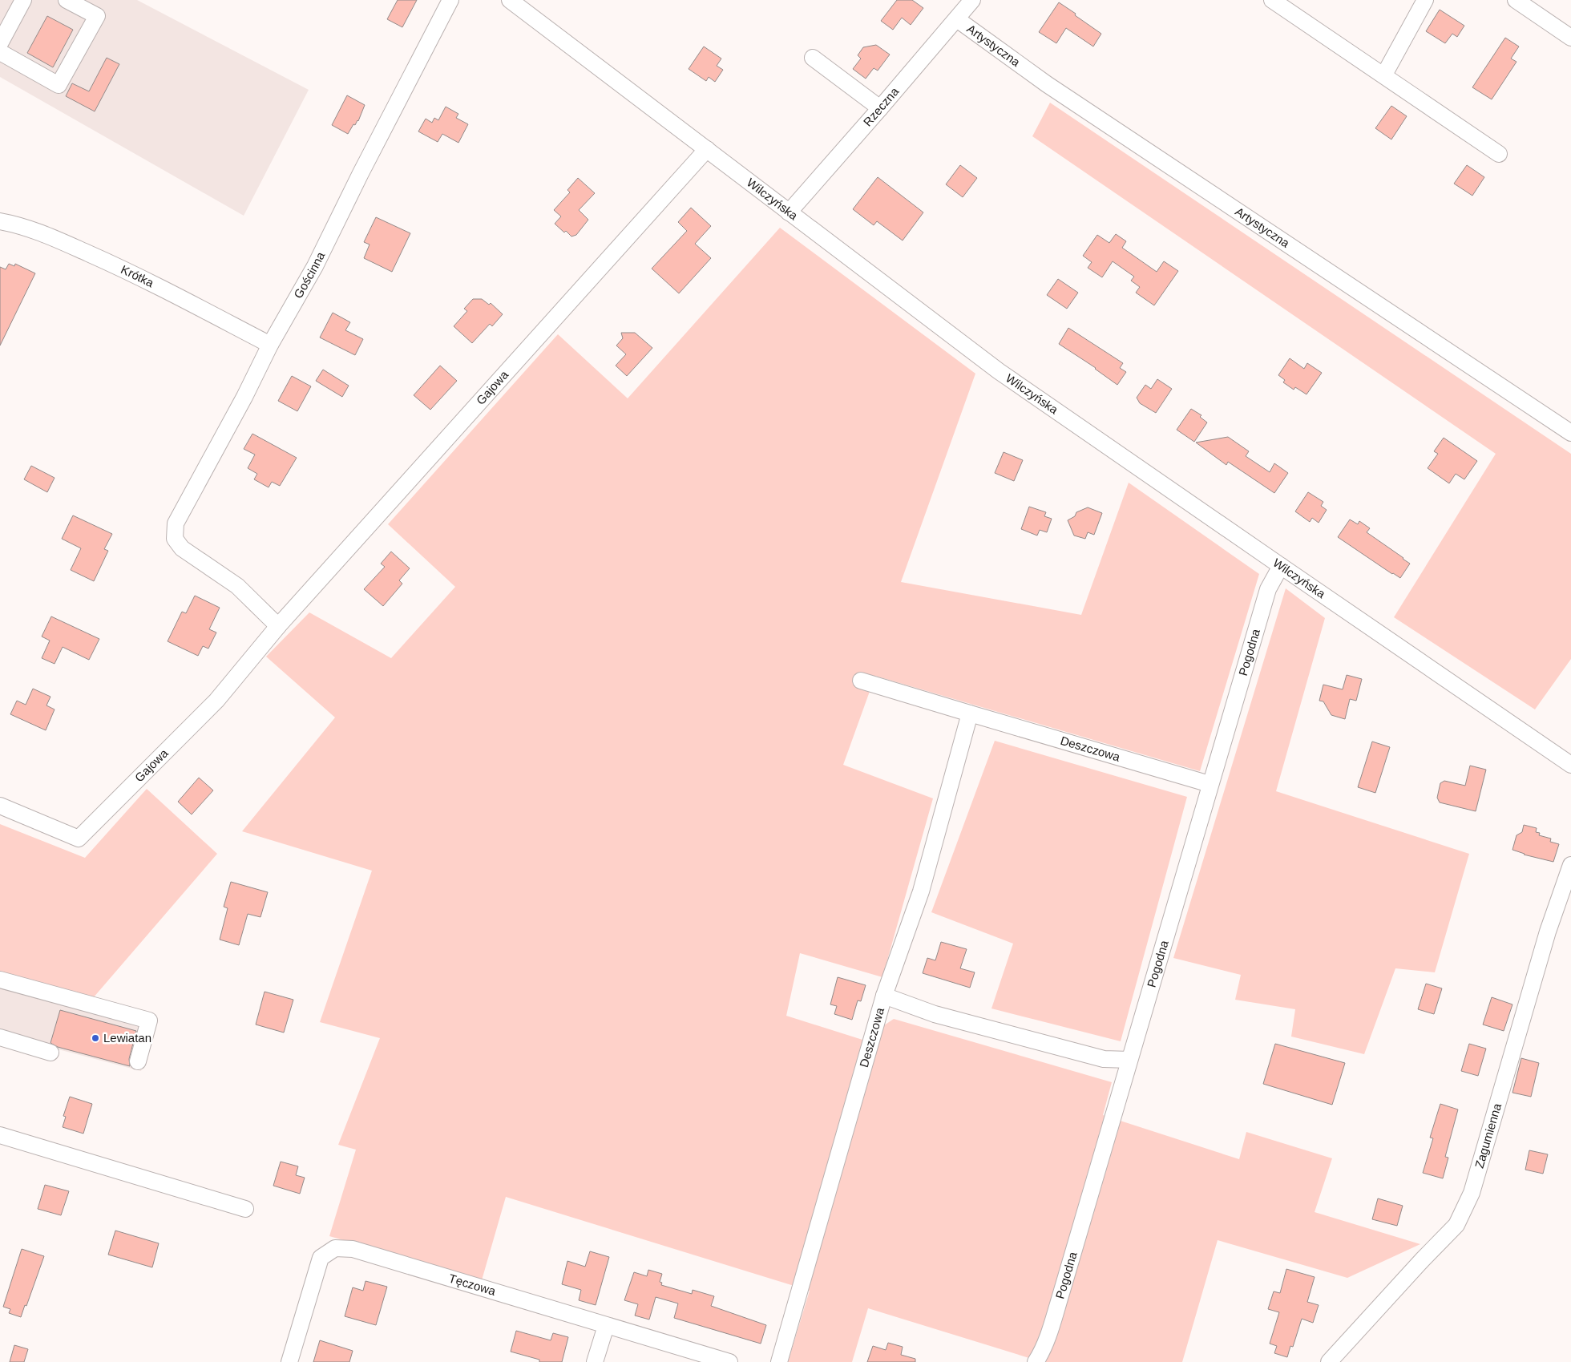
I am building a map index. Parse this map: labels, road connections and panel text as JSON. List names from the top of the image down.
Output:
{
  "streets": {
    "street": [
      "Artystyczna",
      "Rzeczna",
      "Wilczyńska",
      "Gościnna",
      "Krótka",
      "Gajowa",
      "Pogodna",
      "Deszczowa",
      "Zagumienna",
      "Tęczowa"
    ]
  },
  "crossings": [
    ["Artystyczna", "Rzeczna"],
    ["Rzeczna", "Wilczyńska"],
    ["Wilczyńska", "Gajowa"],
    ["Wilczyńska", "Pogodna"],
    ["Gościnna", "Krótka"],
    ["Gościnna", "Gajowa"],
    ["Pogodna", "Deszczowa"]
  ],
  "places": ["Lewiatan"]
}
